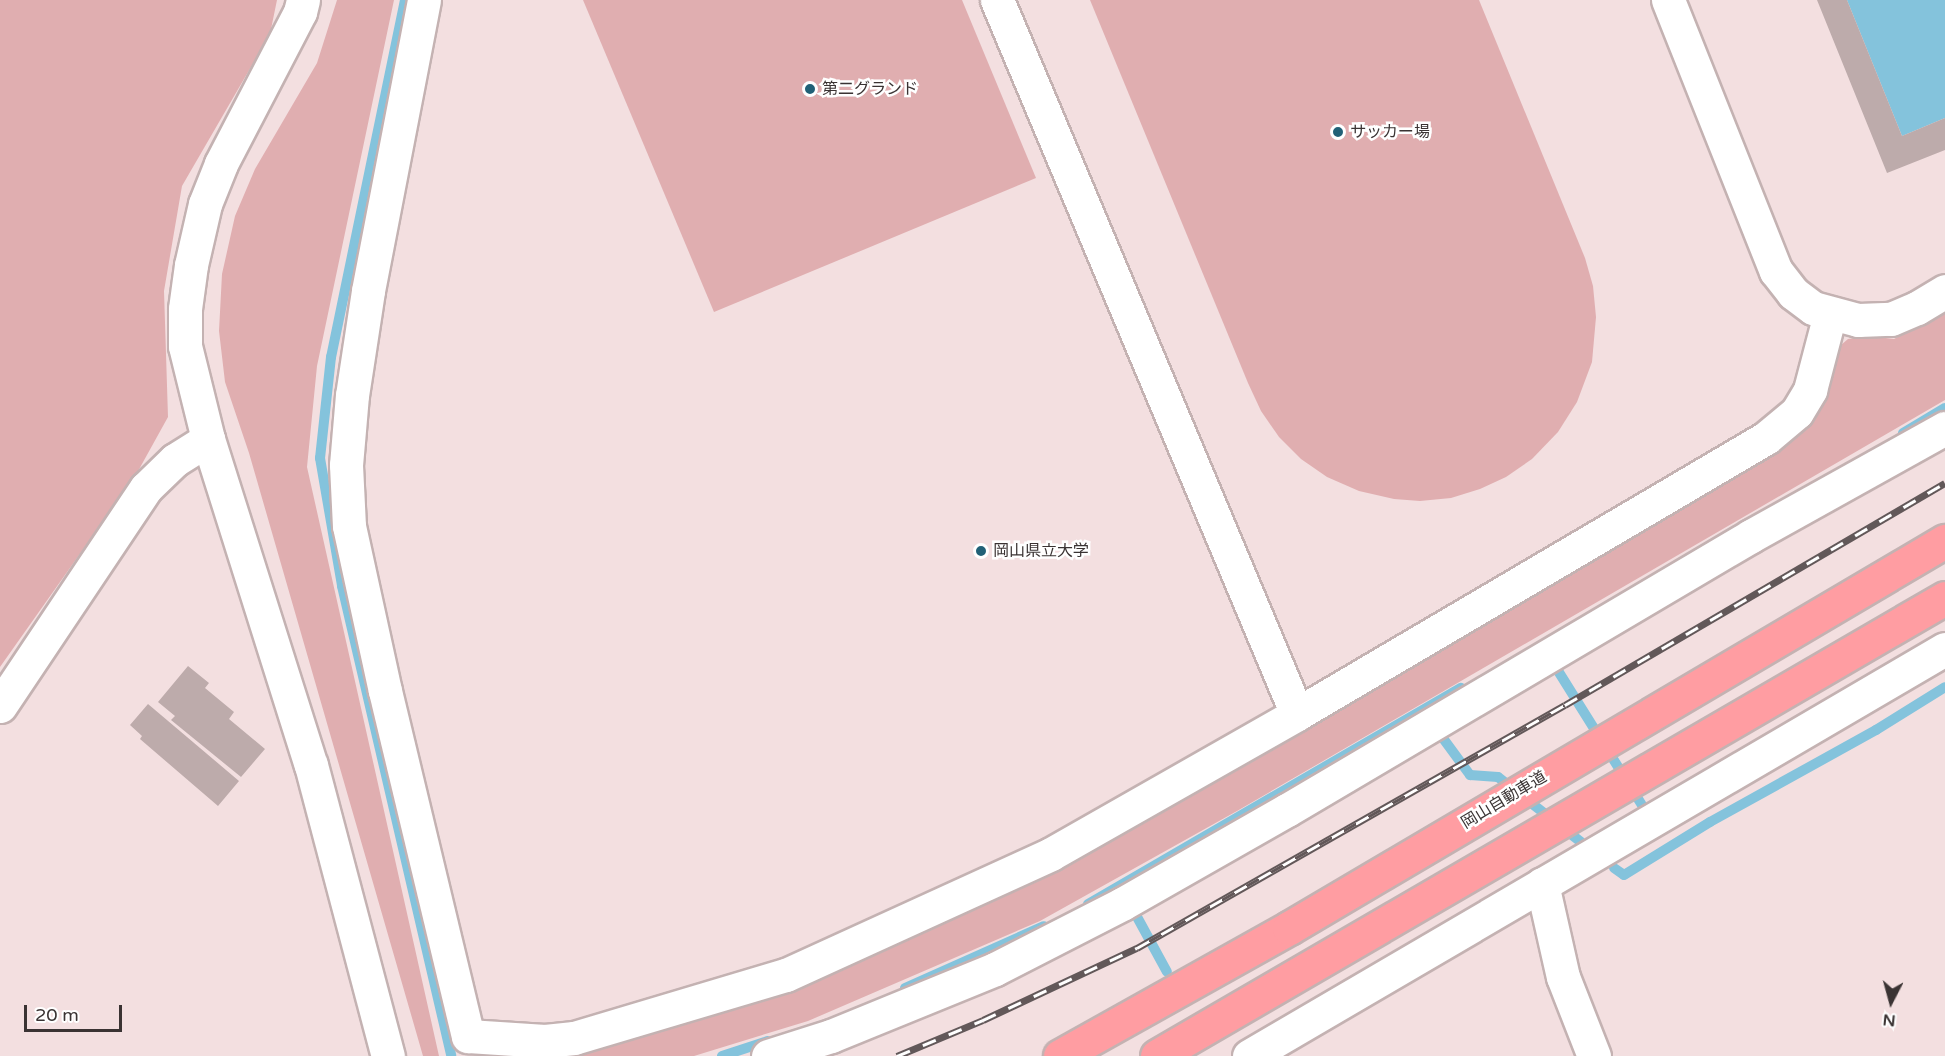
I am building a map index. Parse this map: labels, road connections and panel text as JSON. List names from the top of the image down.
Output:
{
  "streets": {
    "highway": ["岡山自動車道"]
  },
  "places": ["第二グランド", "サッカー場", "岡山県立大学"],
  "scale_bar": "20 m",
  "north": "bottom"
}
